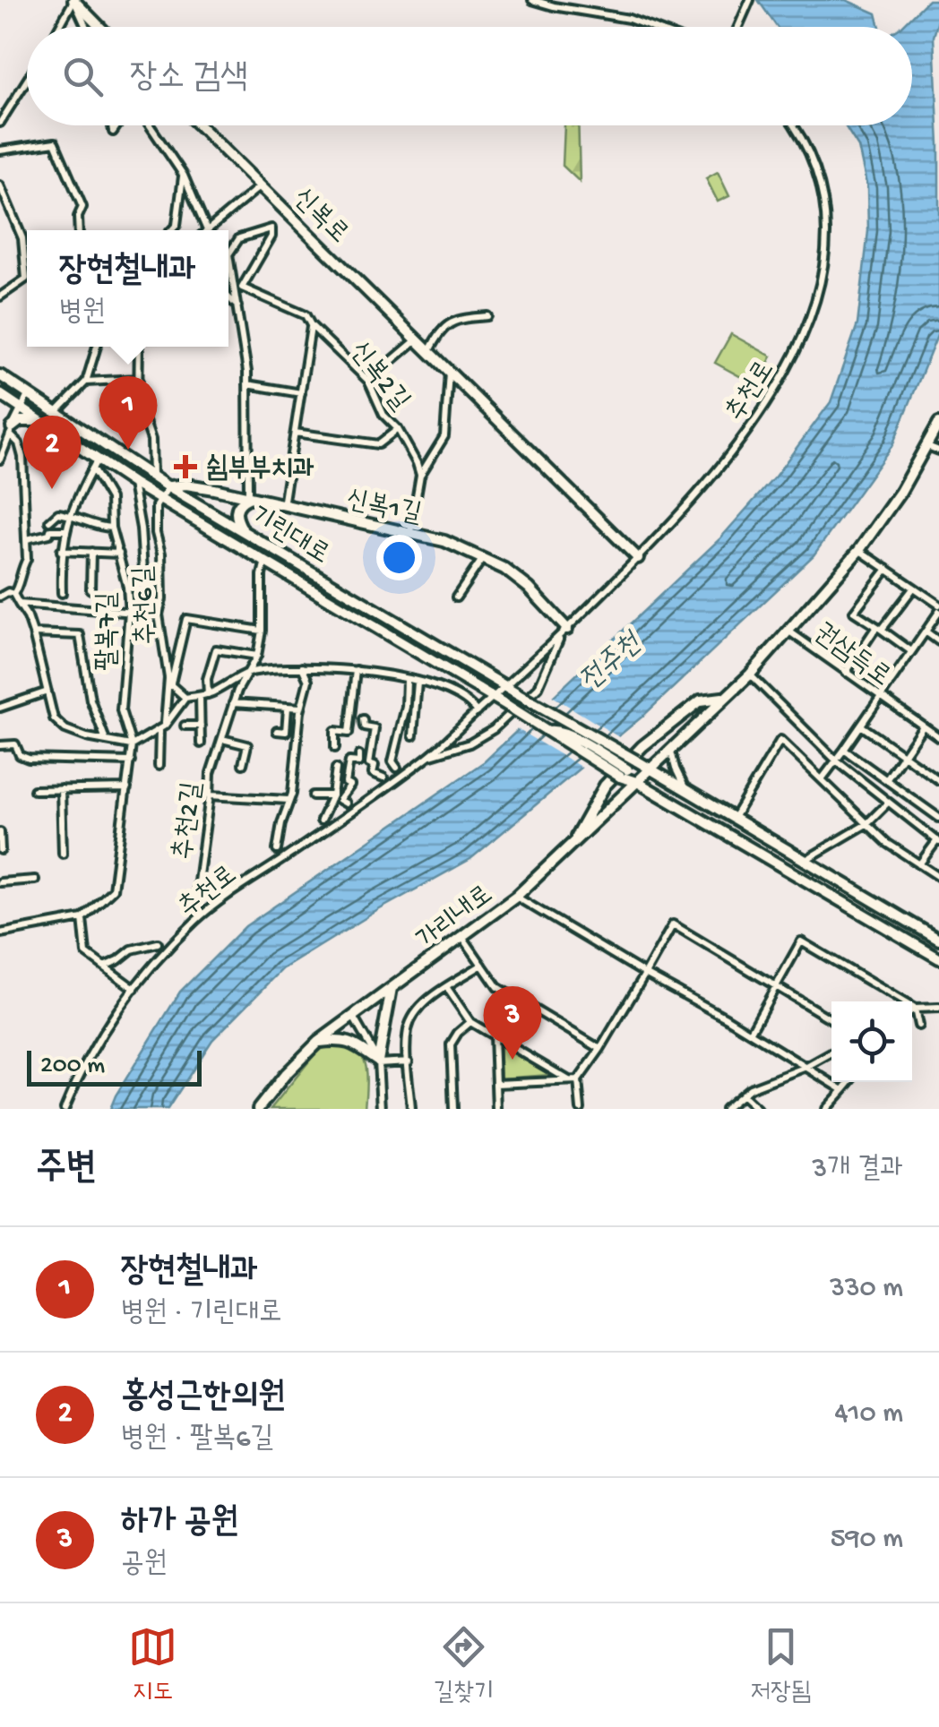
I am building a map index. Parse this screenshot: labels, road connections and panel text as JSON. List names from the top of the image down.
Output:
{
  "streets": {
    "street": [
      "신복로",
      "신복2길",
      "추천로",
      "신복1길",
      "기린대로",
      "추천6길",
      "팔복7길",
      "권삼득로",
      "추천2길",
      "가리내로"
    ]
  },
  "crossings": [
    ["신복로", "추천로"],
    ["추천로", "신복1길"],
    ["추천로", "기린대로"],
    ["신복1길", "기린대로"],
    ["기린대로", "추천6길"],
    ["기린대로", "팔복7길"],
    ["기린대로", "추천2길"],
    ["기린대로", "가리내로"],
    ["권삼득로", "가리내로"]
  ],
  "water": ["전주천"],
  "places": {
    "health": ["쉼부부치과"]
  },
  "scale_bar": "200 m",
  "page": {
    "search": "장소 검색",
    "popup": ["장현철내과", "병원"],
    "pins": ["1", "2", "3"],
    "scale": "200 m",
    "heading": ["주변", "3개 결과"],
    "list": [
      {
        "mark": "1",
        "name": "장현철내과",
        "note": "병원 · 기린대로",
        "value": "330 m"
      },
      {
        "mark": "2",
        "name": "홍성근한의원",
        "note": "병원 · 팔복6길",
        "value": "410 m"
      },
      {
        "mark": "3",
        "name": "하가 공원",
        "note": "공원",
        "value": "590 m"
      }
    ],
    "nav": ["지도", "길찾기", "저장됨"]
  }
}
